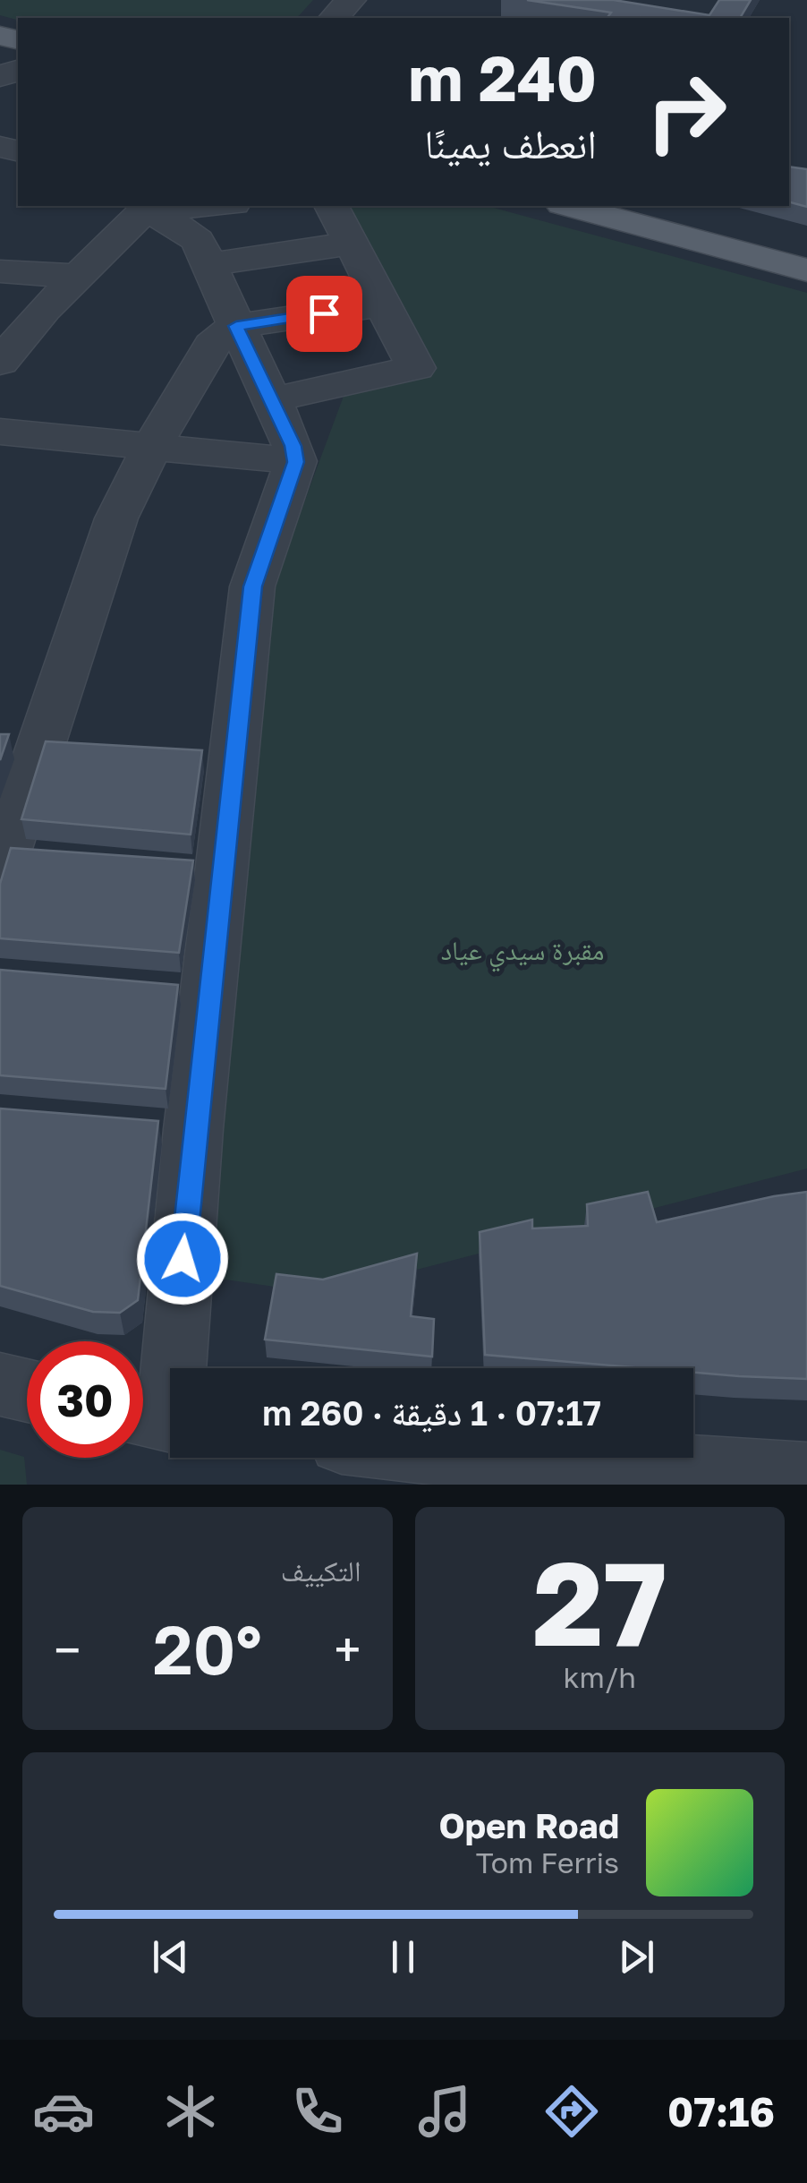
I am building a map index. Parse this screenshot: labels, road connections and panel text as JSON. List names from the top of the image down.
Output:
{
  "parks": ["مقبرة سيدي عياد"],
  "page": {
    "turn": ["240 m", "انعطف يمينًا"],
    "limit": "30",
    "trip": "07:17 · 1 دقيقة · 260 m",
    "tile": [
      ["27", "km/h"],
      "التكييف"
    ],
    "heat": ["−", "20°", "+"],
    "song": ["Open Road", "Tom Ferris"],
    "tabs": "07:16"
  }
}
